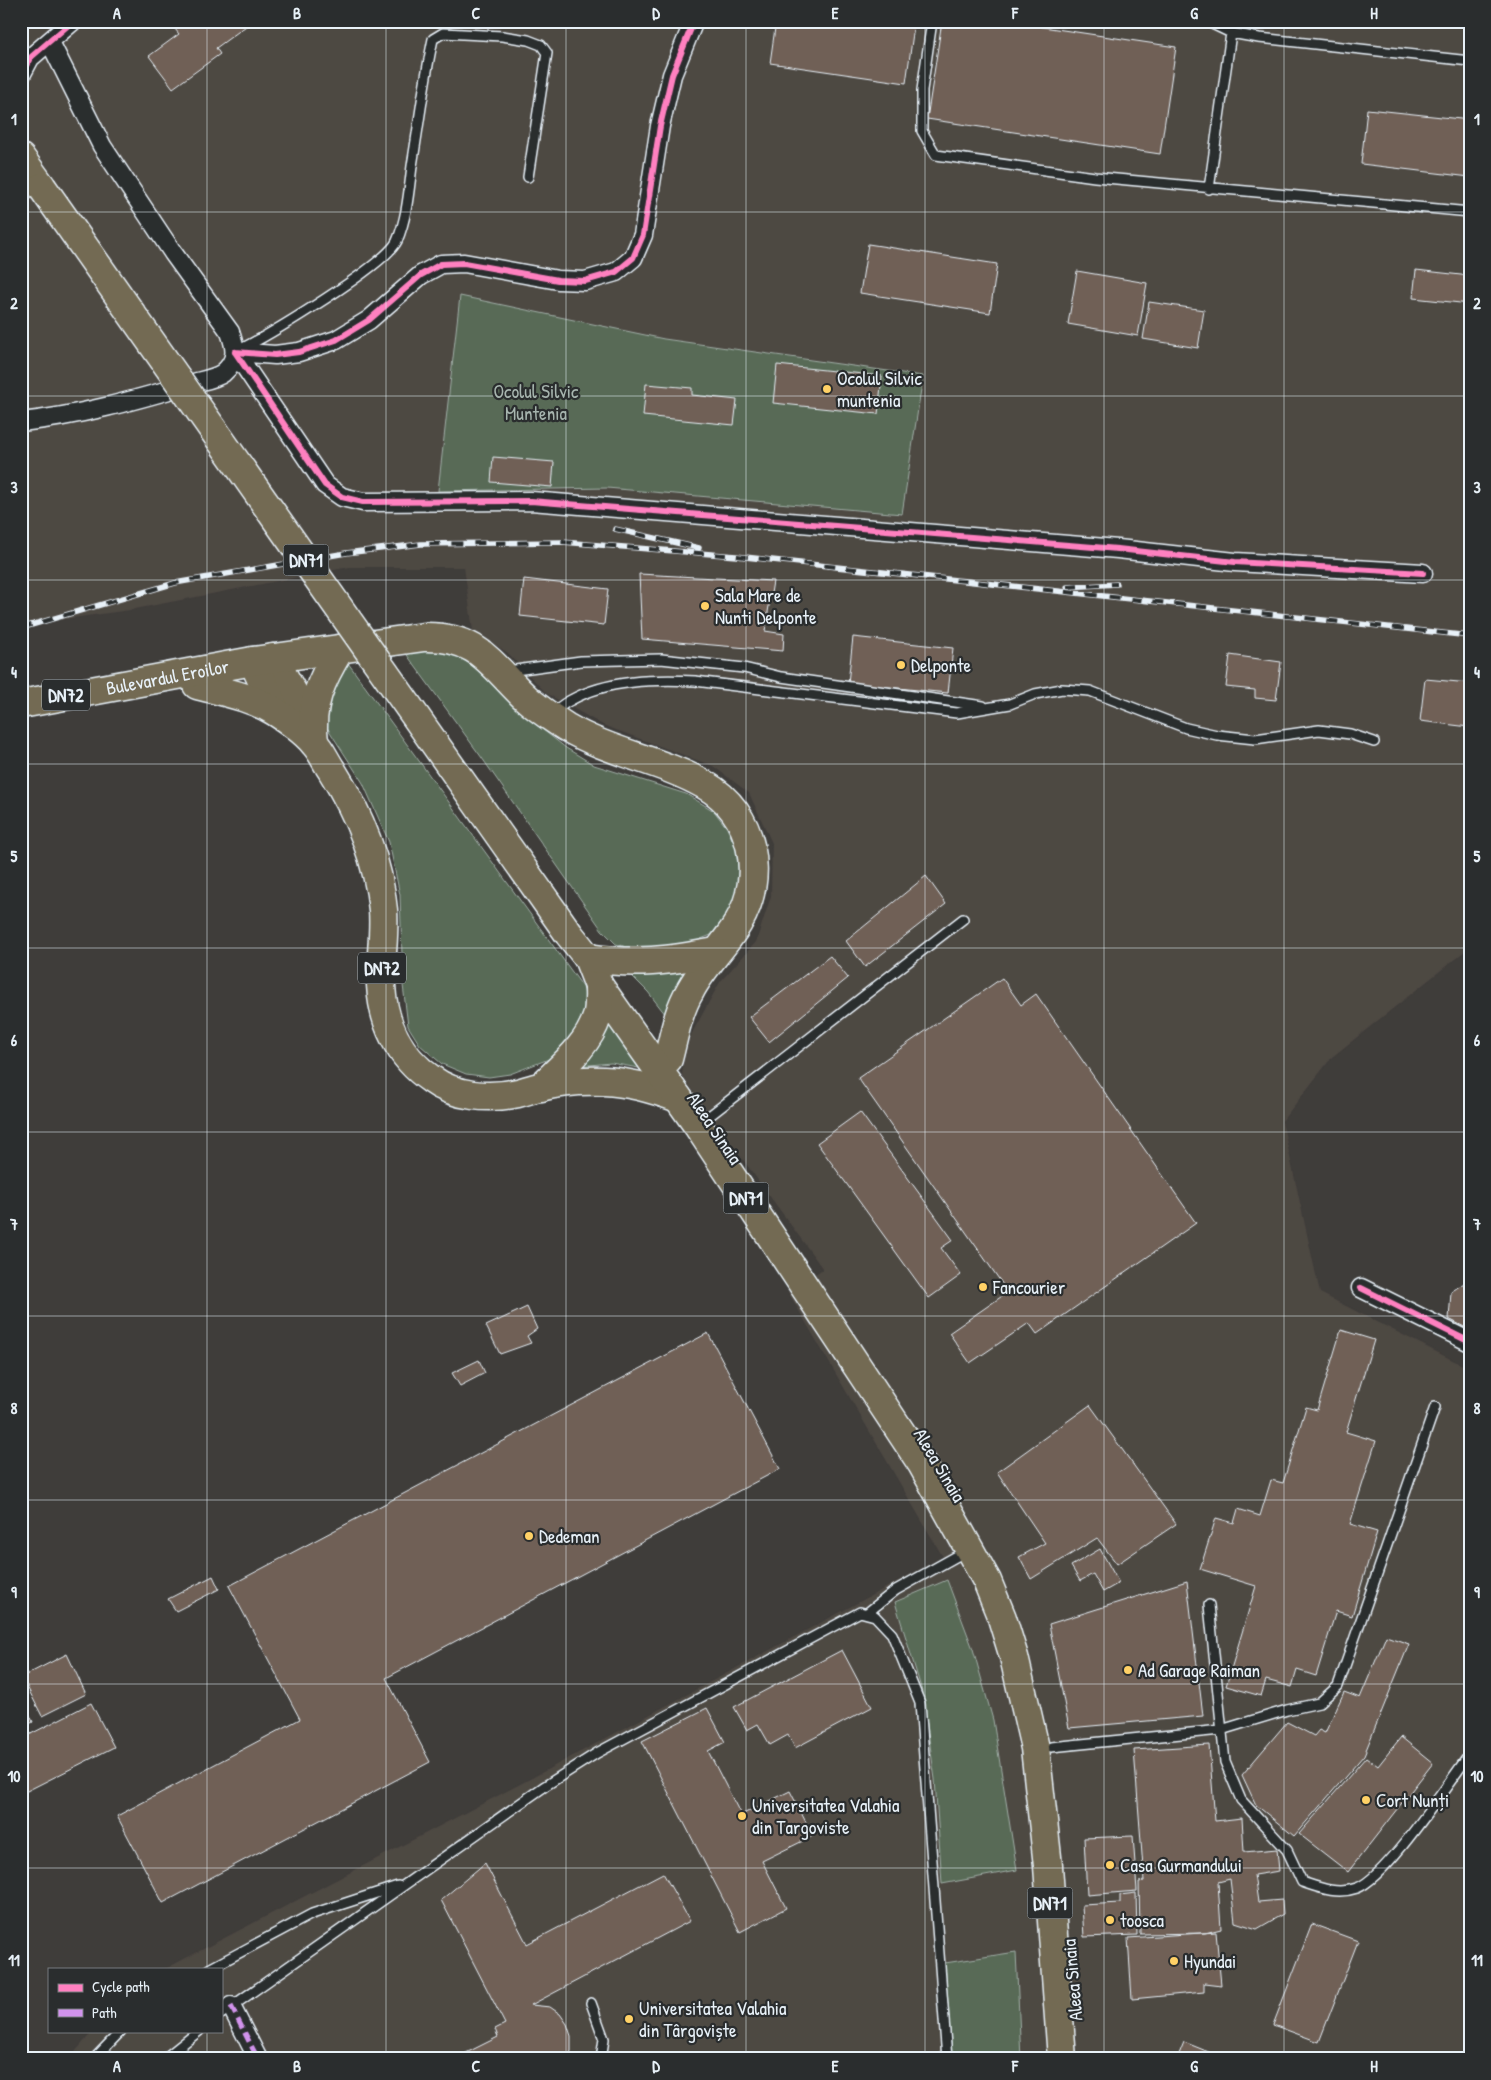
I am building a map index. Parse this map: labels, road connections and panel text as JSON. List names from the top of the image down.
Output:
{
  "streets": {
    "main road": [
      "DN71",
      "Bulevardul Eroilor",
      "DN72",
      "Aleea Sinaia"
    ]
  },
  "crossings": [
    ["Bulevardul Eroilor", "DN72"],
    ["DN72", "Aleea Sinaia"]
  ],
  "parks": ["Ocolul Silvic Muntenia"],
  "places": [
    "Ocolul Silvic muntenia",
    "Sala Mare de Nunti Delponte",
    "Delponte",
    "Fancourier",
    "Dedeman",
    "Ad Garage Raiman",
    "Cort Nunți",
    "Universitatea Valahia din Targoviste",
    "Casa Gurmandului",
    "toosca",
    "Hyundai",
    "Universitatea Valahia din Târgoviște"
  ],
  "legend": ["Cycle path", "Path"],
  "grid": {
    "columns": [
      "A",
      "B",
      "C",
      "D",
      "E",
      "F",
      "G",
      "H"
    ],
    "rows": [
      "1",
      "2",
      "3",
      "4",
      "5",
      "6",
      "7",
      "8",
      "9",
      "10",
      "11"
    ]
  }
}
